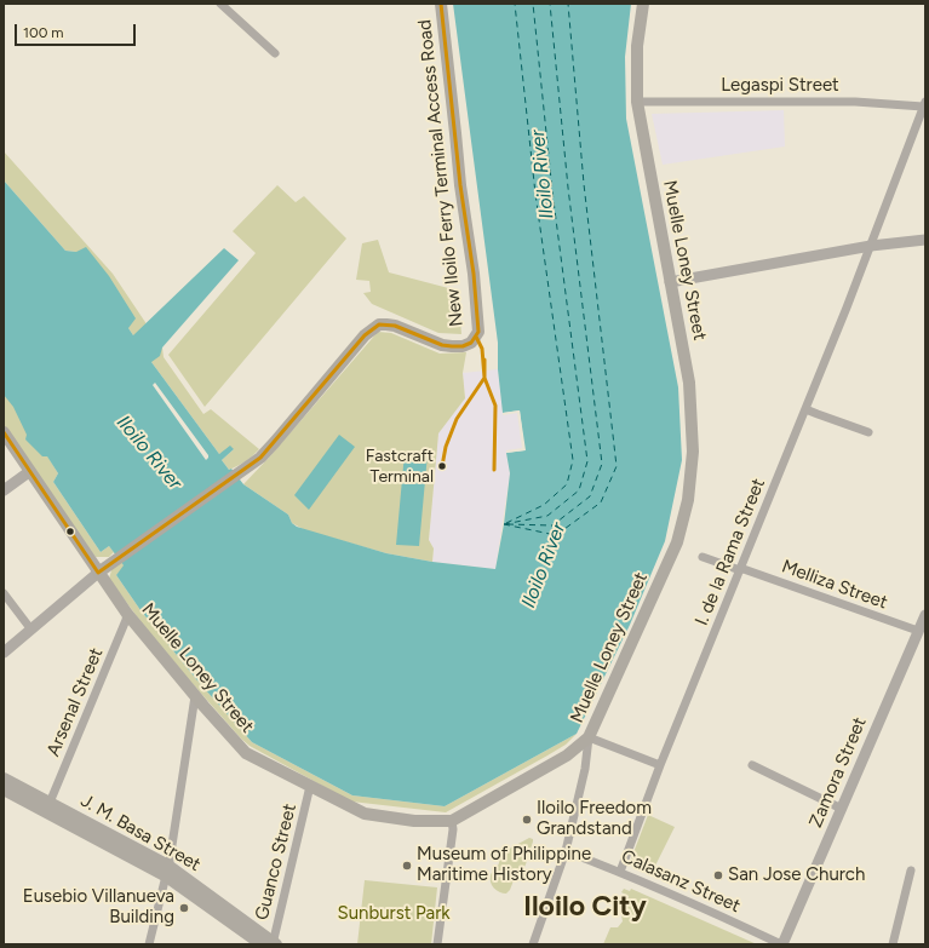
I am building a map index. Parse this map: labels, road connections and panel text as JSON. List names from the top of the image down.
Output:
{
  "streets": {
    "main road": ["New Iloilo Ferry Terminal Access Road", "Muelle Loney Street", "J. M. Basa Street"],
    "street": [
      "Legaspi Street",
      "I. de la Rama Street",
      "Melliza Street",
      "Arsenal Street",
      "Zamora Street",
      "Guanco Street",
      "Calasanz Street"
    ]
  },
  "crossings": [
    ["Legaspi Street", "Muelle Loney Street"],
    ["Legaspi Street", "I. de la Rama Street"],
    ["New Iloilo Ferry Terminal Access Road", "Muelle Loney Street"],
    ["Muelle Loney Street", "Arsenal Street"],
    ["Muelle Loney Street", "Guanco Street"],
    ["I. de la Rama Street", "Melliza Street"],
    ["I. de la Rama Street", "Calasanz Street"],
    ["Melliza Street", "Zamora Street"],
    ["Arsenal Street", "J. M. Basa Street"],
    ["Zamora Street", "Calasanz Street"],
    ["J. M. Basa Street", "Guanco Street"]
  ],
  "districts": ["Iloilo City"],
  "water": ["Iloilo River"],
  "parks": ["Sunburst Park"],
  "places": [
    "Fastcraft Terminal",
    "Iloilo Freedom Grandstand",
    "Museum of Philippine Maritime History",
    "San Jose Church",
    "Eusebio Villanueva Building"
  ],
  "scale_bar": "100 m"
}
